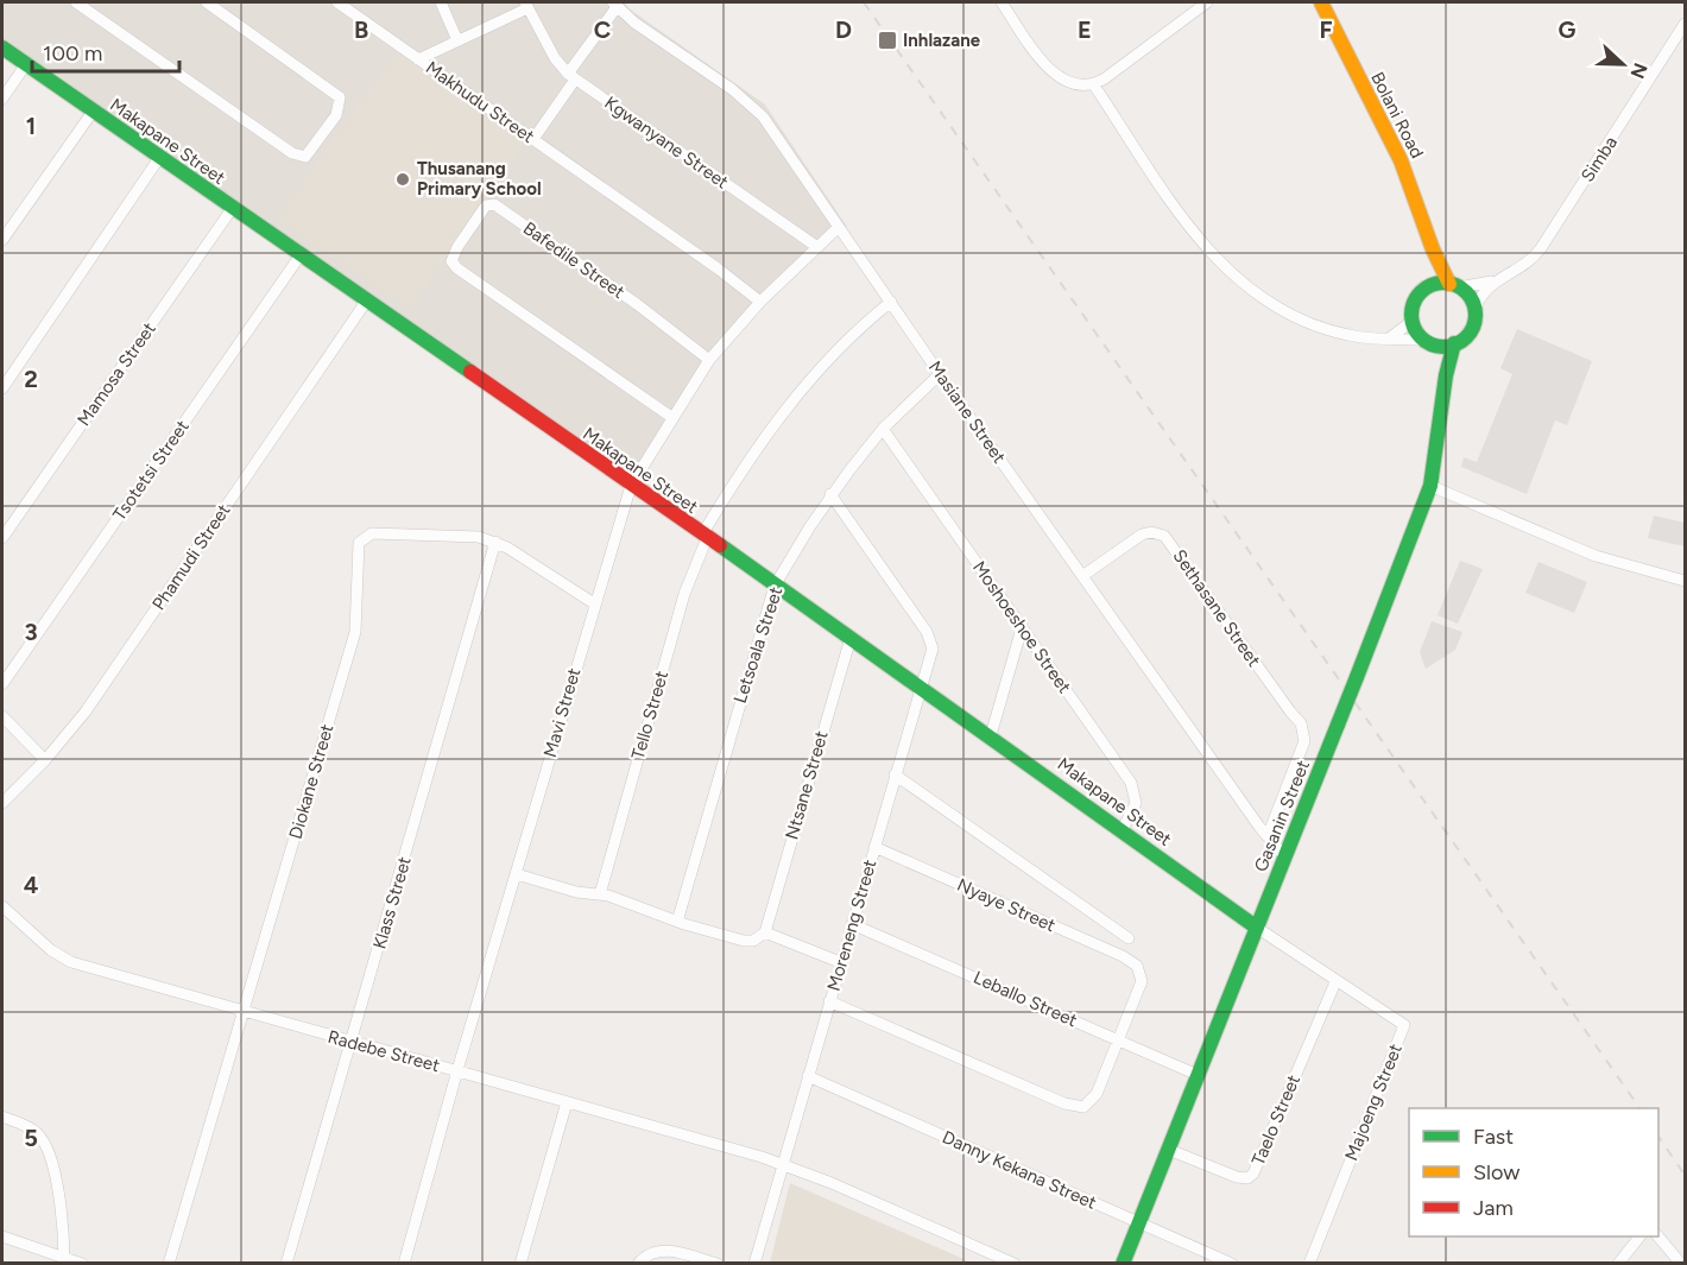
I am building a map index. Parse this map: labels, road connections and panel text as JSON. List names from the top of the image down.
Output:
{
  "streets": {
    "street": [
      "Makhudu Street",
      "Bolani Road",
      "Makapane Street",
      "Kgwanyane Street",
      "Simba",
      "Bafedile Street",
      "Mamosa Street",
      "Masiane Street",
      "Tsotetsi Street",
      "Phamudi Street",
      "Sethasane Street",
      "Moshoeshoe Street",
      "Letsoala Street",
      "Mavi Street",
      "Tello Street",
      "Diokane Street",
      "Ntsane Street",
      "Gasanin Street",
      "Klass Street",
      "Nyaye Street",
      "Moreneng Street",
      "Leballo Street",
      "Radebe Street",
      "Majoeng Street",
      "Taelo Street",
      "Danny Kekana Street"
    ]
  },
  "crossings": [
    ["Makhudu Street", "Mavi Street"],
    ["Bolani Road", "Gasanin Street"],
    ["Makapane Street", "Mamosa Street"],
    ["Makapane Street", "Tsotetsi Street"],
    ["Makapane Street", "Phamudi Street"],
    ["Makapane Street", "Moshoeshoe Street"],
    ["Makapane Street", "Letsoala Street"],
    ["Makapane Street", "Mavi Street"],
    ["Makapane Street", "Tello Street"],
    ["Makapane Street", "Ntsane Street"],
    ["Makapane Street", "Gasanin Street"],
    ["Makapane Street", "Moreneng Street"],
    ["Makapane Street", "Majoeng Street"],
    ["Kgwanyane Street", "Mavi Street"],
    ["Bafedile Street", "Mavi Street"],
    ["Masiane Street", "Sethasane Street"],
    ["Masiane Street", "Letsoala Street"],
    ["Masiane Street", "Mavi Street"],
    ["Masiane Street", "Tello Street"],
    ["Masiane Street", "Gasanin Street"],
    ["Moshoeshoe Street", "Letsoala Street"],
    ["Letsoala Street", "Moreneng Street"],
    ["Mavi Street", "Diokane Street"],
    ["Mavi Street", "Radebe Street"],
    ["Diokane Street", "Klass Street"],
    ["Diokane Street", "Radebe Street"],
    ["Gasanin Street", "Leballo Street"],
    ["Gasanin Street", "Majoeng Street"],
    ["Gasanin Street", "Taelo Street"],
    ["Gasanin Street", "Danny Kekana Street"],
    ["Klass Street", "Radebe Street"],
    ["Nyaye Street", "Moreneng Street"],
    ["Nyaye Street", "Leballo Street"],
    ["Moreneng Street", "Leballo Street"],
    ["Moreneng Street", "Radebe Street"],
    ["Moreneng Street", "Danny Kekana Street"],
    ["Majoeng Street", "Taelo Street"]
  ],
  "places": {
    "transit": ["Inhlazane"],
    "other": ["Thusanang Primary School"]
  },
  "legend": ["Fast", "Slow", "Jam"],
  "scale_bar": "100 m",
  "north": "right",
  "grid": {
    "columns": [
      "B",
      "C",
      "D",
      "E",
      "F",
      "G"
    ],
    "rows": [
      "1",
      "2",
      "3",
      "4",
      "5"
    ]
  }
}
